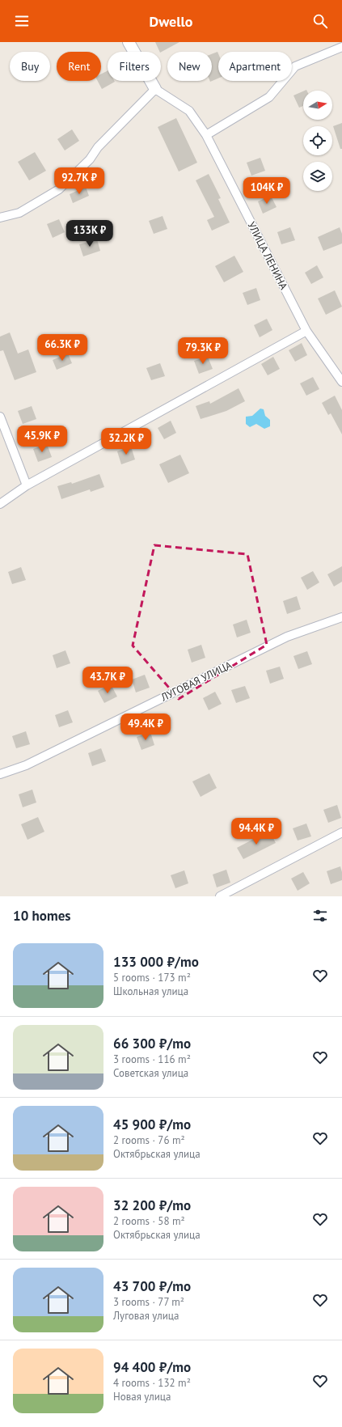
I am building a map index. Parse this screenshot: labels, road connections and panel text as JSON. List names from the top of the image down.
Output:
{
  "streets": {
    "street": ["УЛИЦА ЛЕНИНА", "ЛУГОВАЯ УЛИЦА"]
  },
  "north": "right",
  "page": {
    "header": "Dwello",
    "chip": [
      "Buy",
      "Rent",
      "Filters",
      "New",
      "Apartment"
    ],
    "price": [
      "92.7K ₽",
      "104K ₽",
      "133K ₽",
      "66.3K ₽",
      "79.3K ₽",
      "45.9K ₽",
      "32.2K ₽",
      "43.7K ₽",
      "49.4K ₽",
      "94.4K ₽"
    ],
    "heading": "10 homes",
    "list": [
      {
        "name": "133 000 ₽/mo",
        "note": "5 rooms · 173 m² · Школьная улица"
      },
      {
        "name": "66 300 ₽/mo",
        "note": "3 rooms · 116 m² · Советская улица"
      },
      {
        "name": "45 900 ₽/mo",
        "note": "2 rooms · 76 m² · Октябрьская улица"
      },
      {
        "name": "32 200 ₽/mo",
        "note": "2 rooms · 58 m² · Октябрьская улица"
      },
      {
        "name": "43 700 ₽/mo",
        "note": "3 rooms · 77 m² · Луговая улица"
      },
      {
        "name": "94 400 ₽/mo",
        "note": "4 rooms · 132 m² · Новая улица"
      }
    ]
  }
}
